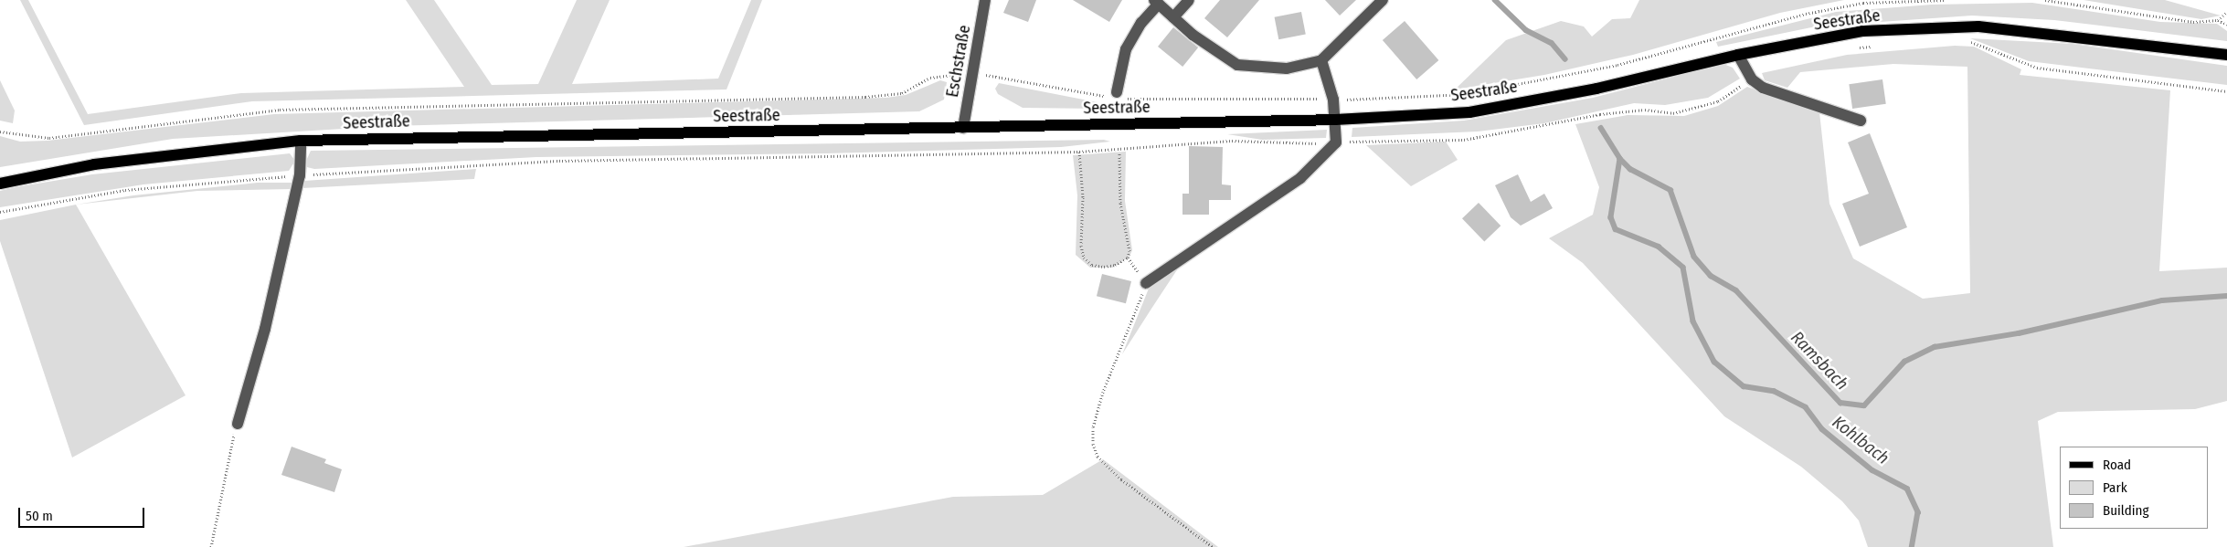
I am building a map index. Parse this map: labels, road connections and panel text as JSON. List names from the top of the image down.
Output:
{
  "streets": {
    "main road": ["Seestraße"],
    "street": ["Eschstraße"]
  },
  "crossings": [
    ["Seestraße", "Eschstraße"]
  ],
  "water": ["Ramsbach", "Kohlbach"],
  "legend": ["Road", "Park", "Building"],
  "scale_bar": "50 m"
}
